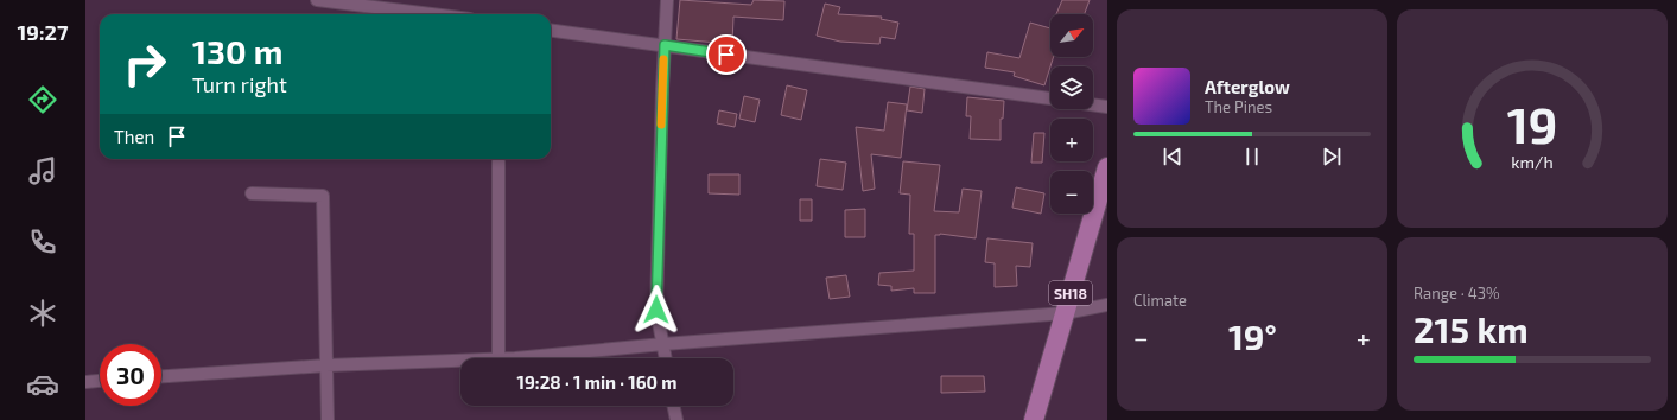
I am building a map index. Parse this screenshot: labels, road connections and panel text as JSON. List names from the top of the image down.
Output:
{
  "streets": {
    "main road": ["SH18"]
  },
  "north": "top right",
  "page": {
    "tabs": "19:27",
    "map_buttons": ["+", "−"],
    "turn": ["130 m", "Turn right"],
    "song": ["Afterglow", "The Pines"],
    "then": "Then",
    "tile": [
      "Climate",
      ["Range · 43%", "215 km"]
    ],
    "heat": ["−", "19°", "+"],
    "limit": "30",
    "trip": "19:28 · 1 min · 160 m",
    "gauge": ["19", "km/h"]
  }
}
